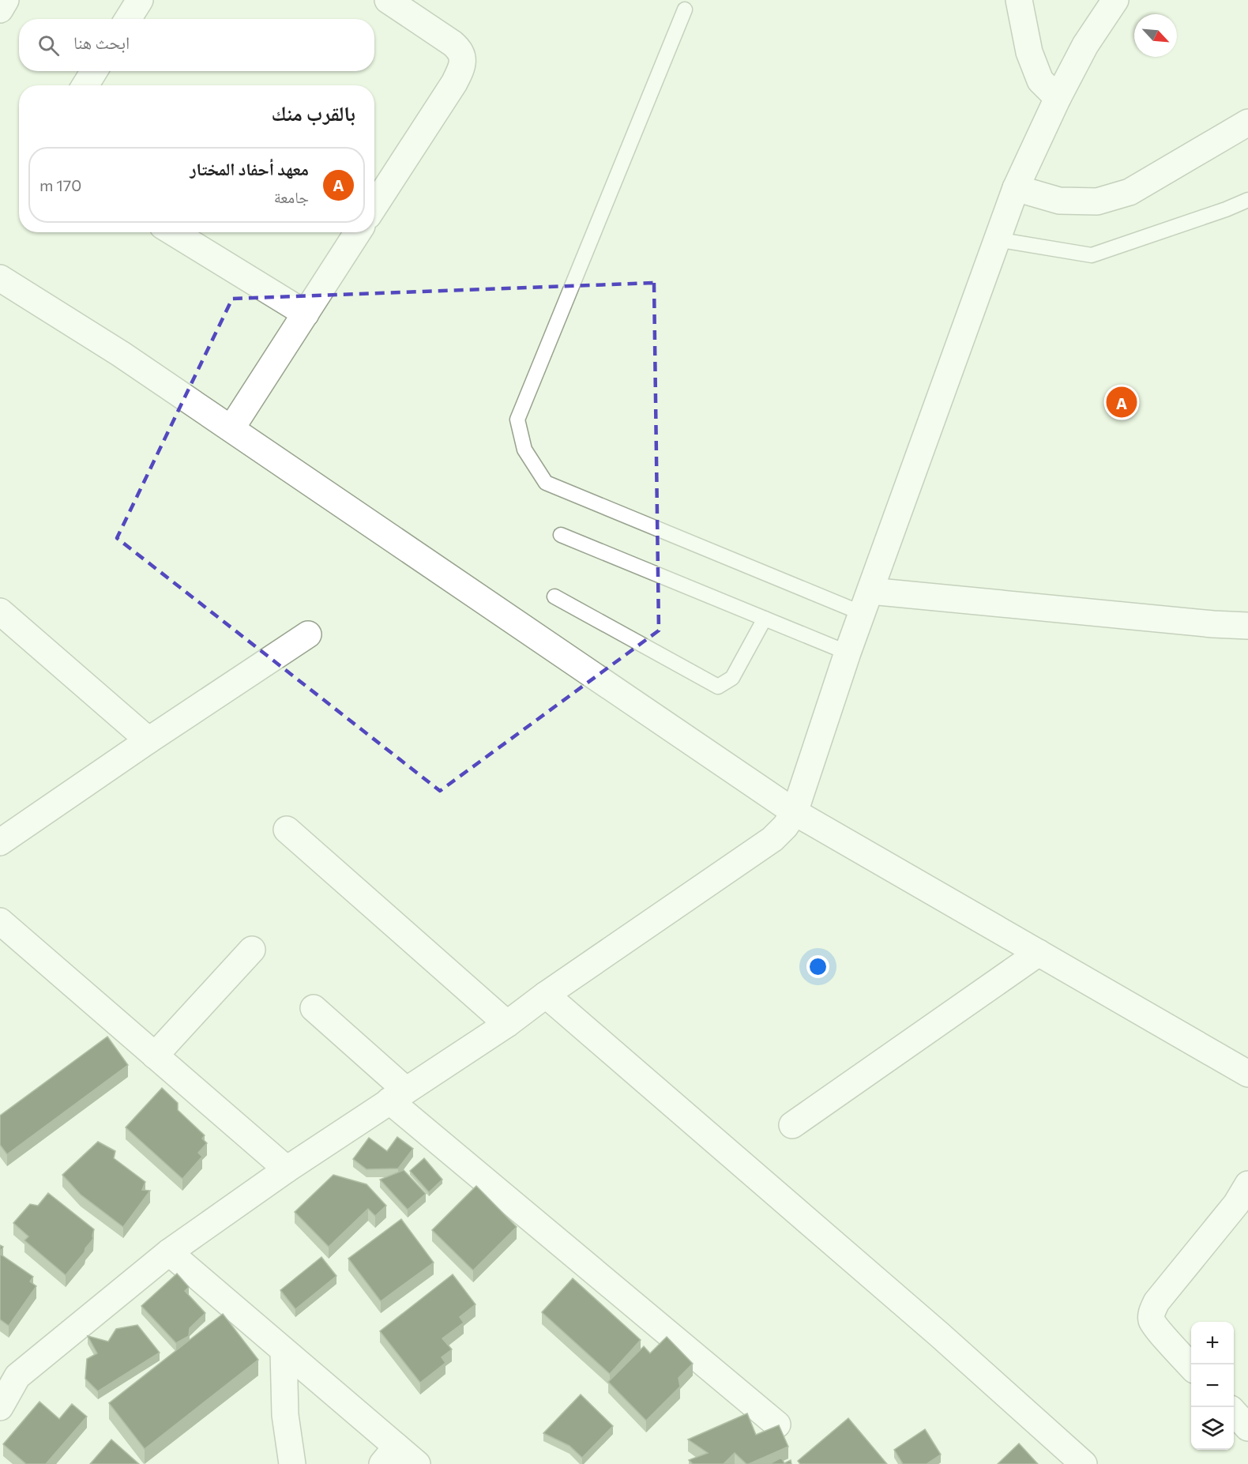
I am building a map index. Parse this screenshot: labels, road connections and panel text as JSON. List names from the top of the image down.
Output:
{
  "north": "bottom right",
  "page": {
    "search": "ابحث هنا",
    "heading": "بالقرب منك",
    "list": [
      {
        "mark": "A",
        "name": "معهد أحفاد المختار",
        "note": "جامعة",
        "value": "170 m"
      }
    ],
    "pins": "A",
    "map_buttons": ["+", "−"]
  }
}
